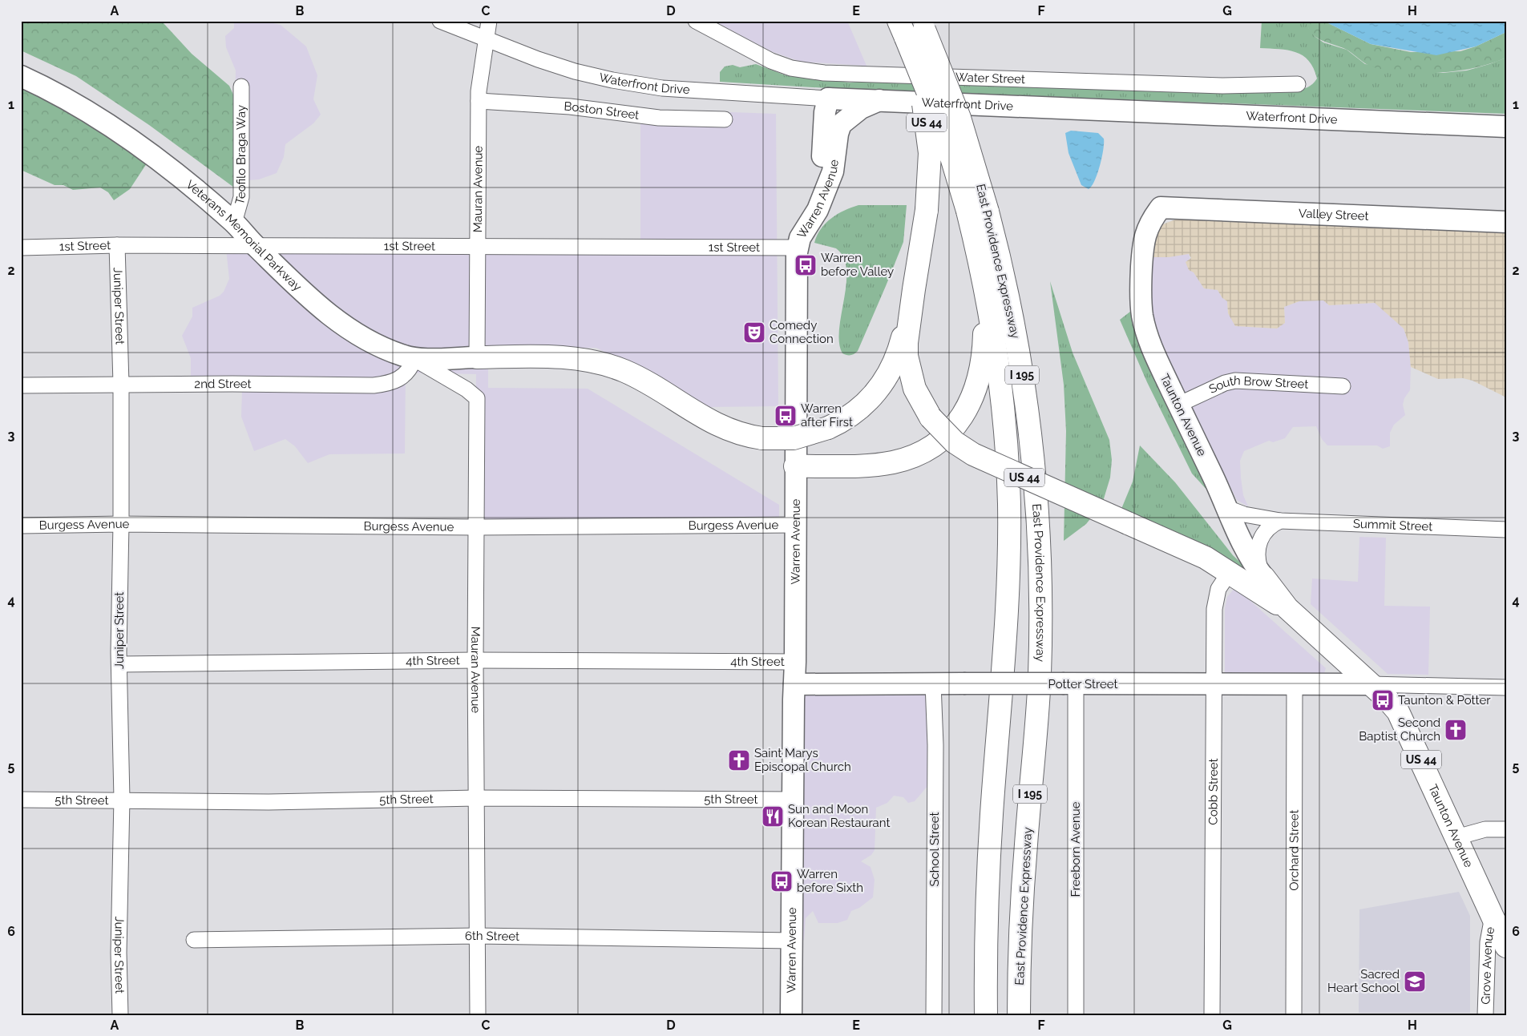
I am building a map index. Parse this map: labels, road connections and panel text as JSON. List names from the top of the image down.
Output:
{
  "streets": {
    "highway": [
      "US 44",
      "East Providence Expressway",
      "I 195",
      "Taunton Avenue"
    ],
    "main road": [
      "Waterfront Drive",
      "Warren Avenue",
      "Valley Street",
      "Veterans Memorial Parkway",
      "Potter Street"
    ],
    "street": [
      "Water Street",
      "Boston Street",
      "Teofilo Braga Way",
      "Mauran Avenue",
      "1st Street",
      "Juniper Street",
      "2nd Street",
      "South Brow Street",
      "Burgess Avenue",
      "Summit Street",
      "4th Street",
      "Cobb Street",
      "5th Street",
      "School Street",
      "Freeborn Avenue",
      "Orchard Street",
      "6th Street",
      "Grove Avenue"
    ]
  },
  "crossings": [
    ["Waterfront Drive", "Mauran Avenue"],
    ["Waterfront Drive", "Warren Avenue"],
    ["Boston Street", "Mauran Avenue"],
    ["US 44", "East Providence Expressway"],
    ["US 44", "Taunton Avenue"],
    ["US 44", "Cobb Street"],
    ["Teofilo Braga Way", "Veterans Memorial Parkway"],
    ["Mauran Avenue", "Veterans Memorial Parkway"],
    ["Mauran Avenue", "1st Street"],
    ["Mauran Avenue", "2nd Street"],
    ["Mauran Avenue", "Burgess Avenue"],
    ["Mauran Avenue", "4th Street"],
    ["Mauran Avenue", "5th Street"],
    ["Mauran Avenue", "6th Street"],
    ["Warren Avenue", "1st Street"],
    ["Warren Avenue", "Burgess Avenue"],
    ["Warren Avenue", "4th Street"],
    ["Warren Avenue", "Potter Street"],
    ["Warren Avenue", "5th Street"],
    ["Warren Avenue", "6th Street"],
    ["Valley Street", "Taunton Avenue"],
    ["Veterans Memorial Parkway", "1st Street"],
    ["Veterans Memorial Parkway", "2nd Street"],
    ["1st Street", "Juniper Street"],
    ["Juniper Street", "2nd Street"],
    ["Juniper Street", "Burgess Avenue"],
    ["Juniper Street", "4th Street"],
    ["Juniper Street", "5th Street"],
    ["South Brow Street", "Taunton Avenue"],
    ["Taunton Avenue", "Summit Street"],
    ["Taunton Avenue", "Potter Street"],
    ["Taunton Avenue", "Cobb Street"],
    ["Taunton Avenue", "Grove Avenue"],
    ["Potter Street", "Cobb Street"],
    ["Potter Street", "School Street"],
    ["Potter Street", "Freeborn Avenue"],
    ["Potter Street", "Orchard Street"]
  ],
  "places": {
    "bus stop": [
      "Warren before Valley",
      "Warren after First",
      "Taunton & Potter",
      "Warren before Sixth"
    ],
    "theatre": ["Comedy Connection"],
    "church": ["Second Baptist Church", "Saint Marys Episcopal Church"],
    "restaurant": ["Sun and Moon Korean Restaurant"],
    "school or university": ["Sacred Heart School"]
  },
  "grid": {
    "columns": [
      "A",
      "B",
      "C",
      "D",
      "E",
      "F",
      "G",
      "H"
    ],
    "rows": [
      "1",
      "2",
      "3",
      "4",
      "5",
      "6"
    ]
  }
}
